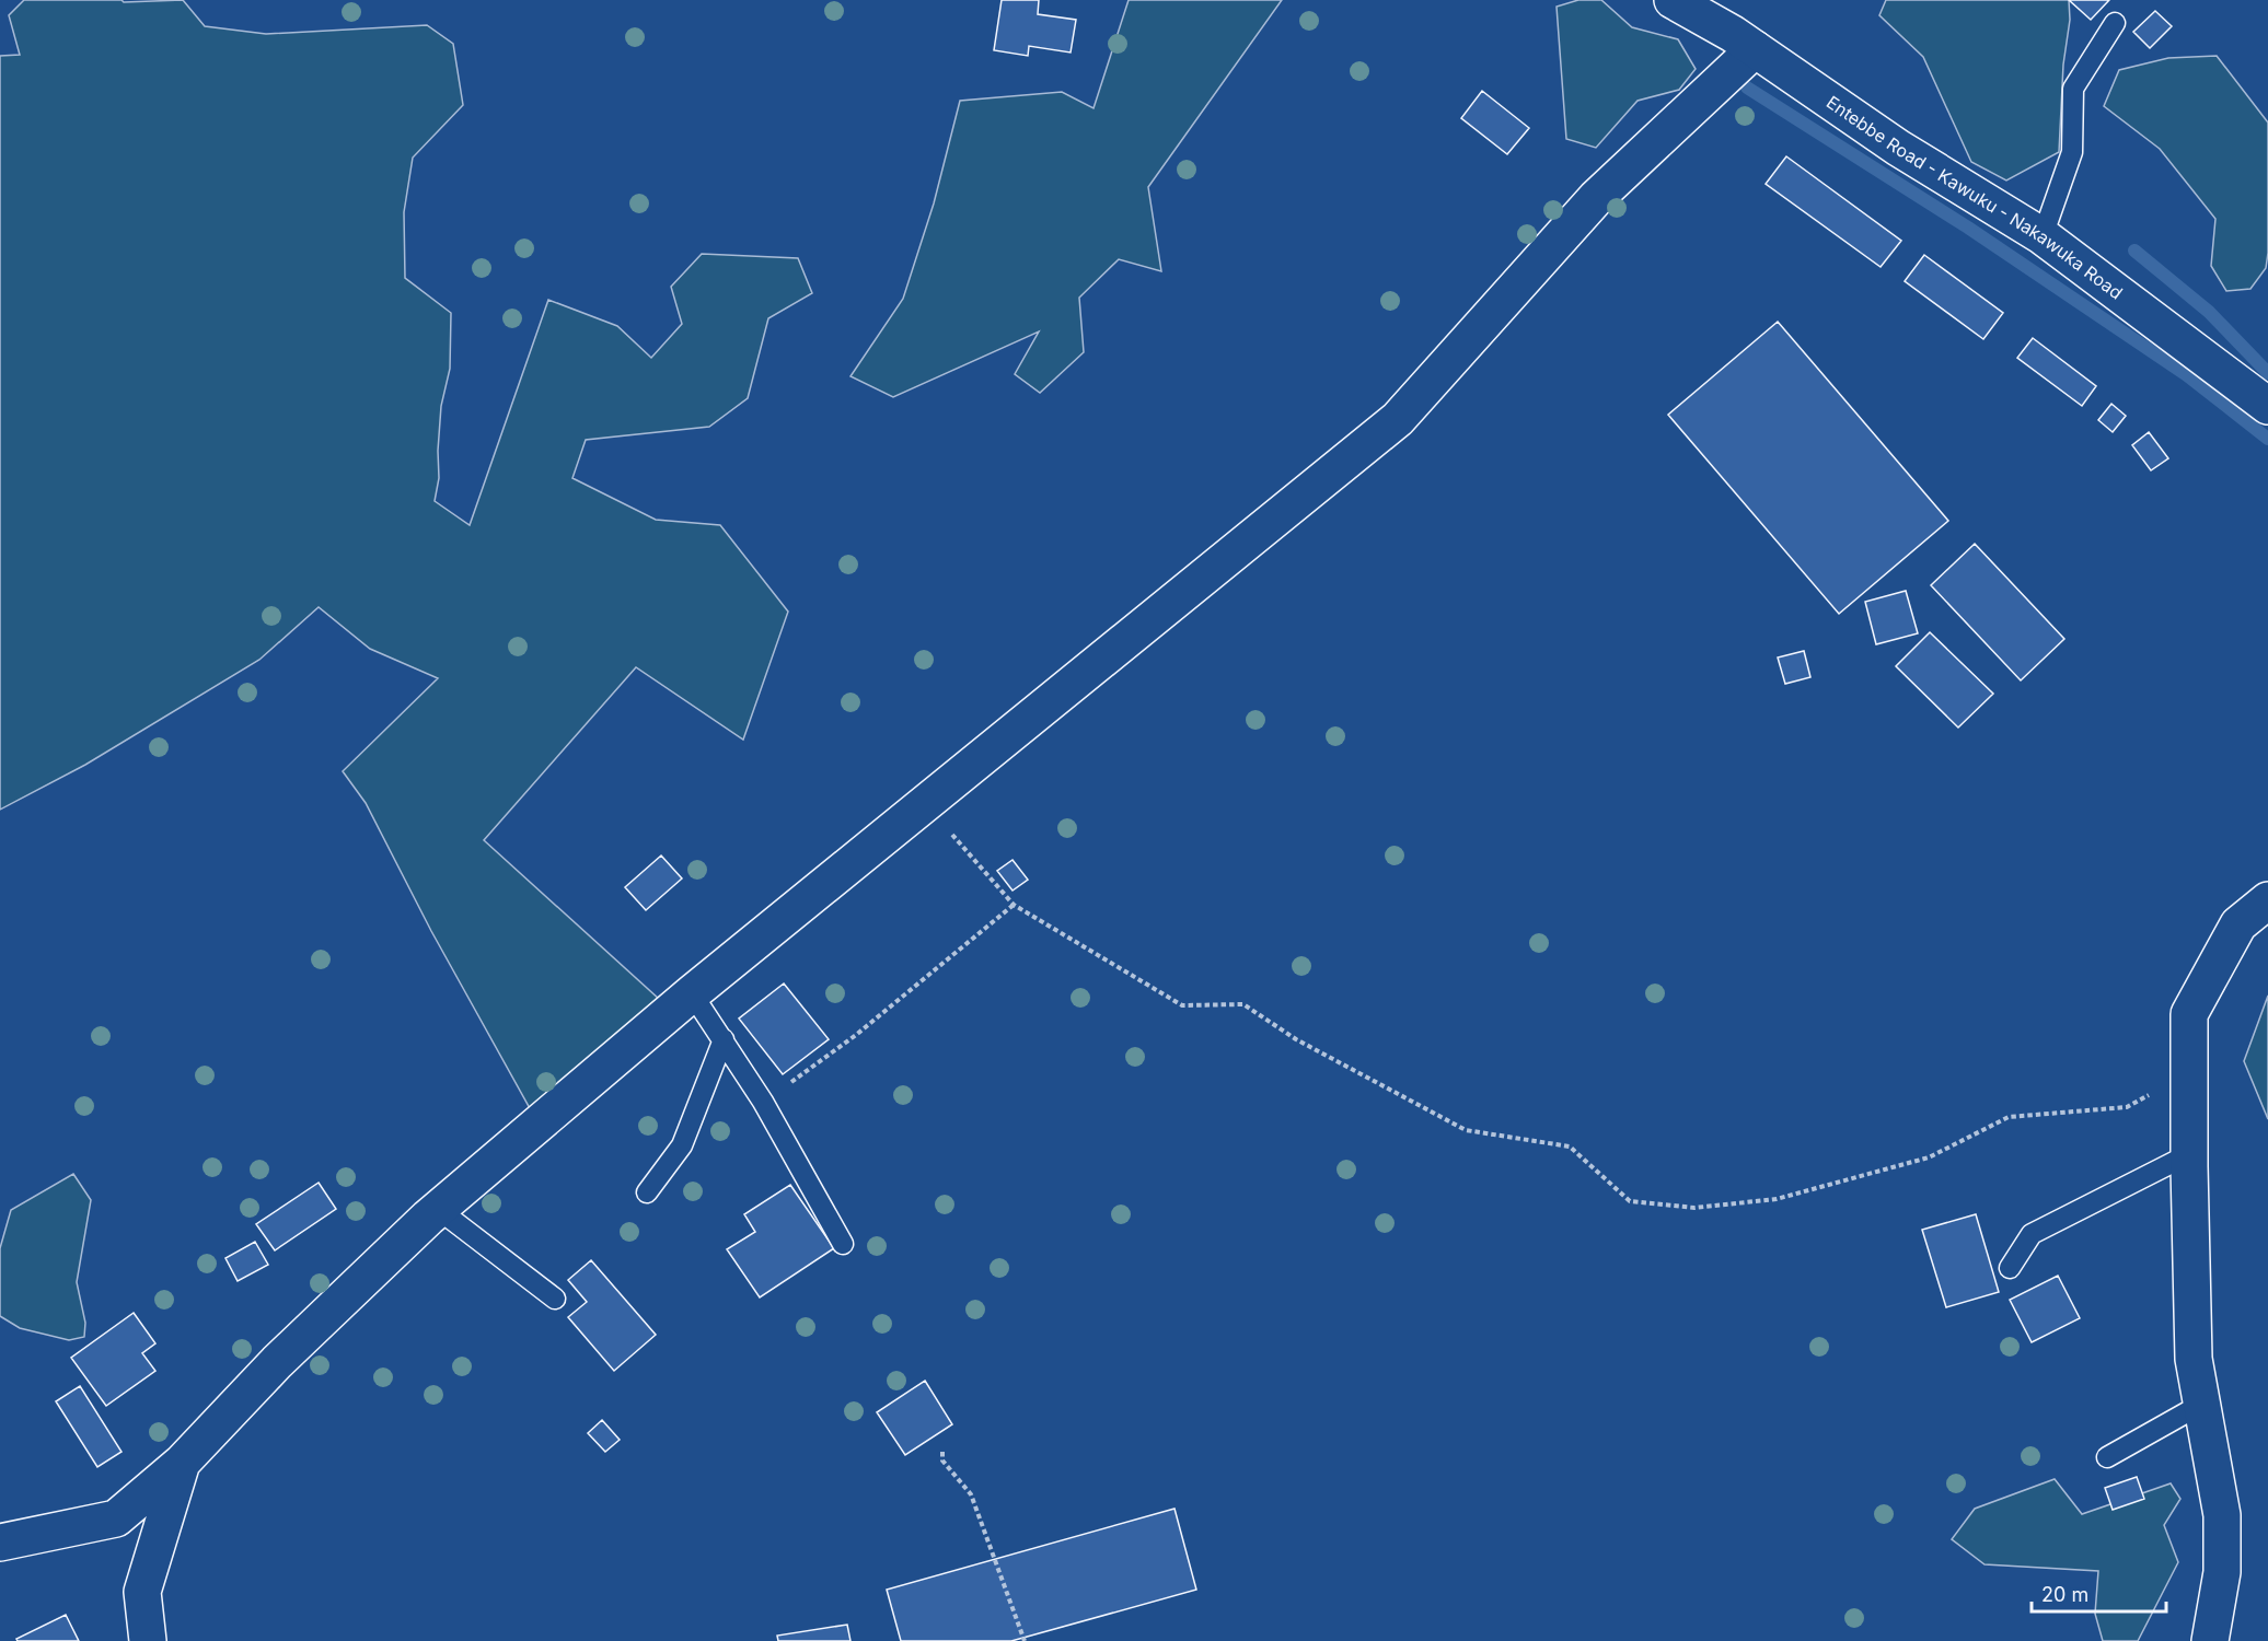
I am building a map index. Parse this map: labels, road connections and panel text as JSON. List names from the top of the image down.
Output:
{
  "streets": {
    "street": ["Entebbe Road - Kawuku - Nakawuka Road"]
  },
  "scale_bar": "20 m"
}
